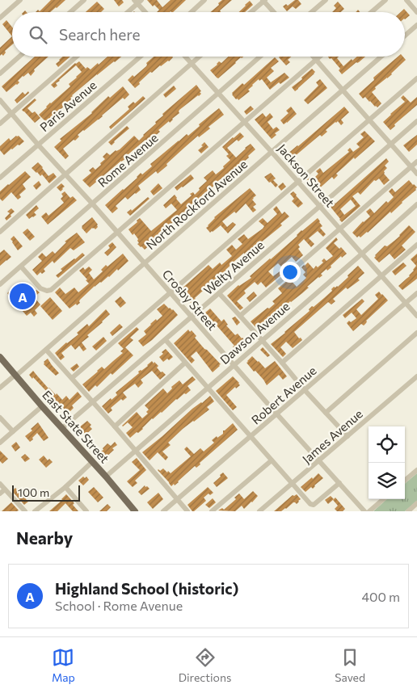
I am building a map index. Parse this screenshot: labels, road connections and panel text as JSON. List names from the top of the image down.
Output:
{
  "streets": {
    "main road": ["East State Street"],
    "street": [
      "Paris Avenue",
      "Rome Avenue",
      "Jackson Street",
      "North Rockford Avenue",
      "Welty Avenue",
      "Crosby Street",
      "Dawson Avenue",
      "Robert Avenue",
      "James Avenue"
    ]
  },
  "crossings": [
    ["Paris Avenue", "Crosby Street"],
    ["Rome Avenue", "Jackson Street"],
    ["Rome Avenue", "Crosby Street"],
    ["Jackson Street", "North Rockford Avenue"],
    ["Jackson Street", "Welty Avenue"],
    ["Jackson Street", "Dawson Avenue"],
    ["Jackson Street", "Robert Avenue"],
    ["North Rockford Avenue", "Crosby Street"],
    ["North Rockford Avenue", "East State Street"],
    ["Welty Avenue", "Crosby Street"],
    ["Welty Avenue", "East State Street"],
    ["Crosby Street", "Dawson Avenue"],
    ["Crosby Street", "Robert Avenue"],
    ["Crosby Street", "James Avenue"],
    ["Dawson Avenue", "East State Street"]
  ],
  "scale_bar": "100 m",
  "page": {
    "search": "Search here",
    "pins": "A",
    "scale": "100 m",
    "heading": "Nearby",
    "list": [
      {
        "mark": "A",
        "name": "Highland School (historic)",
        "note": "School · Rome Avenue",
        "value": "400 m"
      }
    ],
    "nav": ["Map", "Directions", "Saved"]
  }
}
